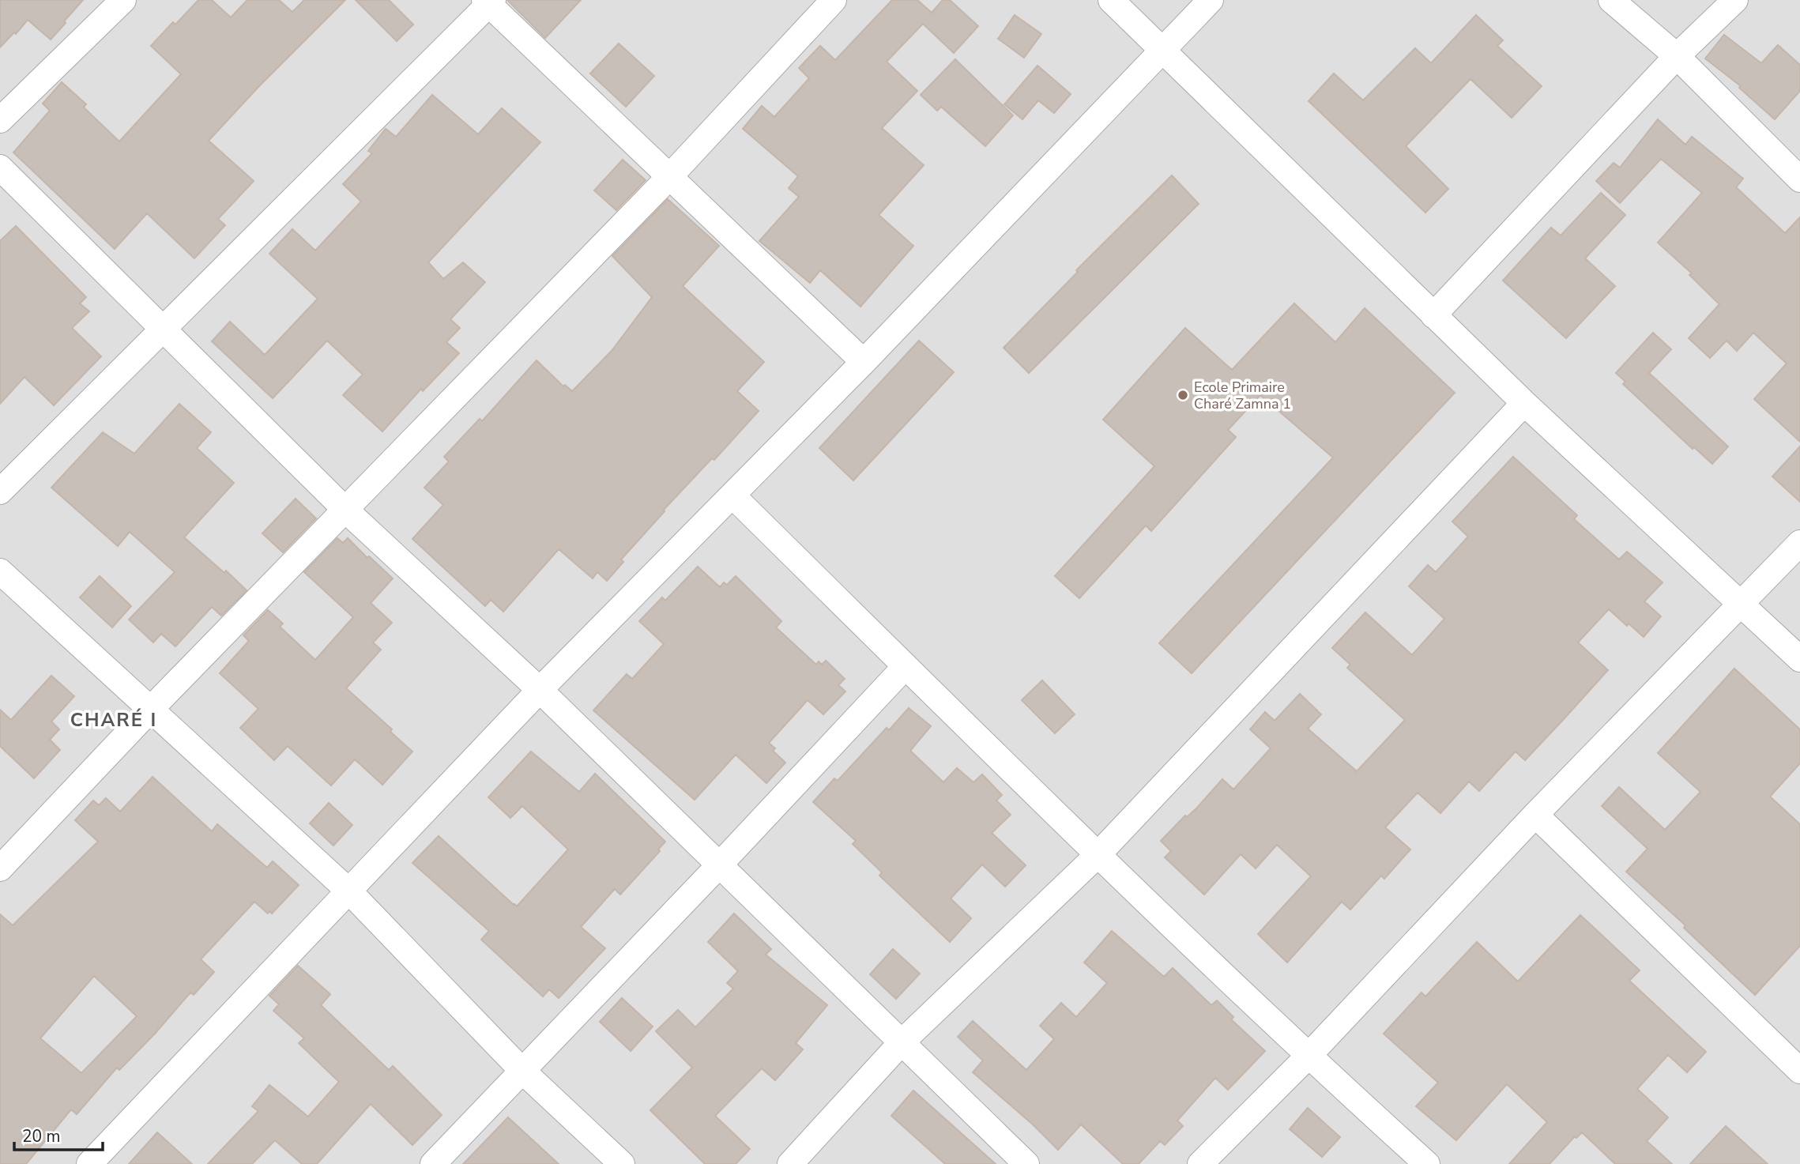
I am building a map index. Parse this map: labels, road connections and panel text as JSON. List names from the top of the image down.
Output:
{
  "districts": ["CHARÉ I"],
  "places": ["Ecole Primaire Charé Zamna 1"],
  "scale_bar": "20 m"
}
